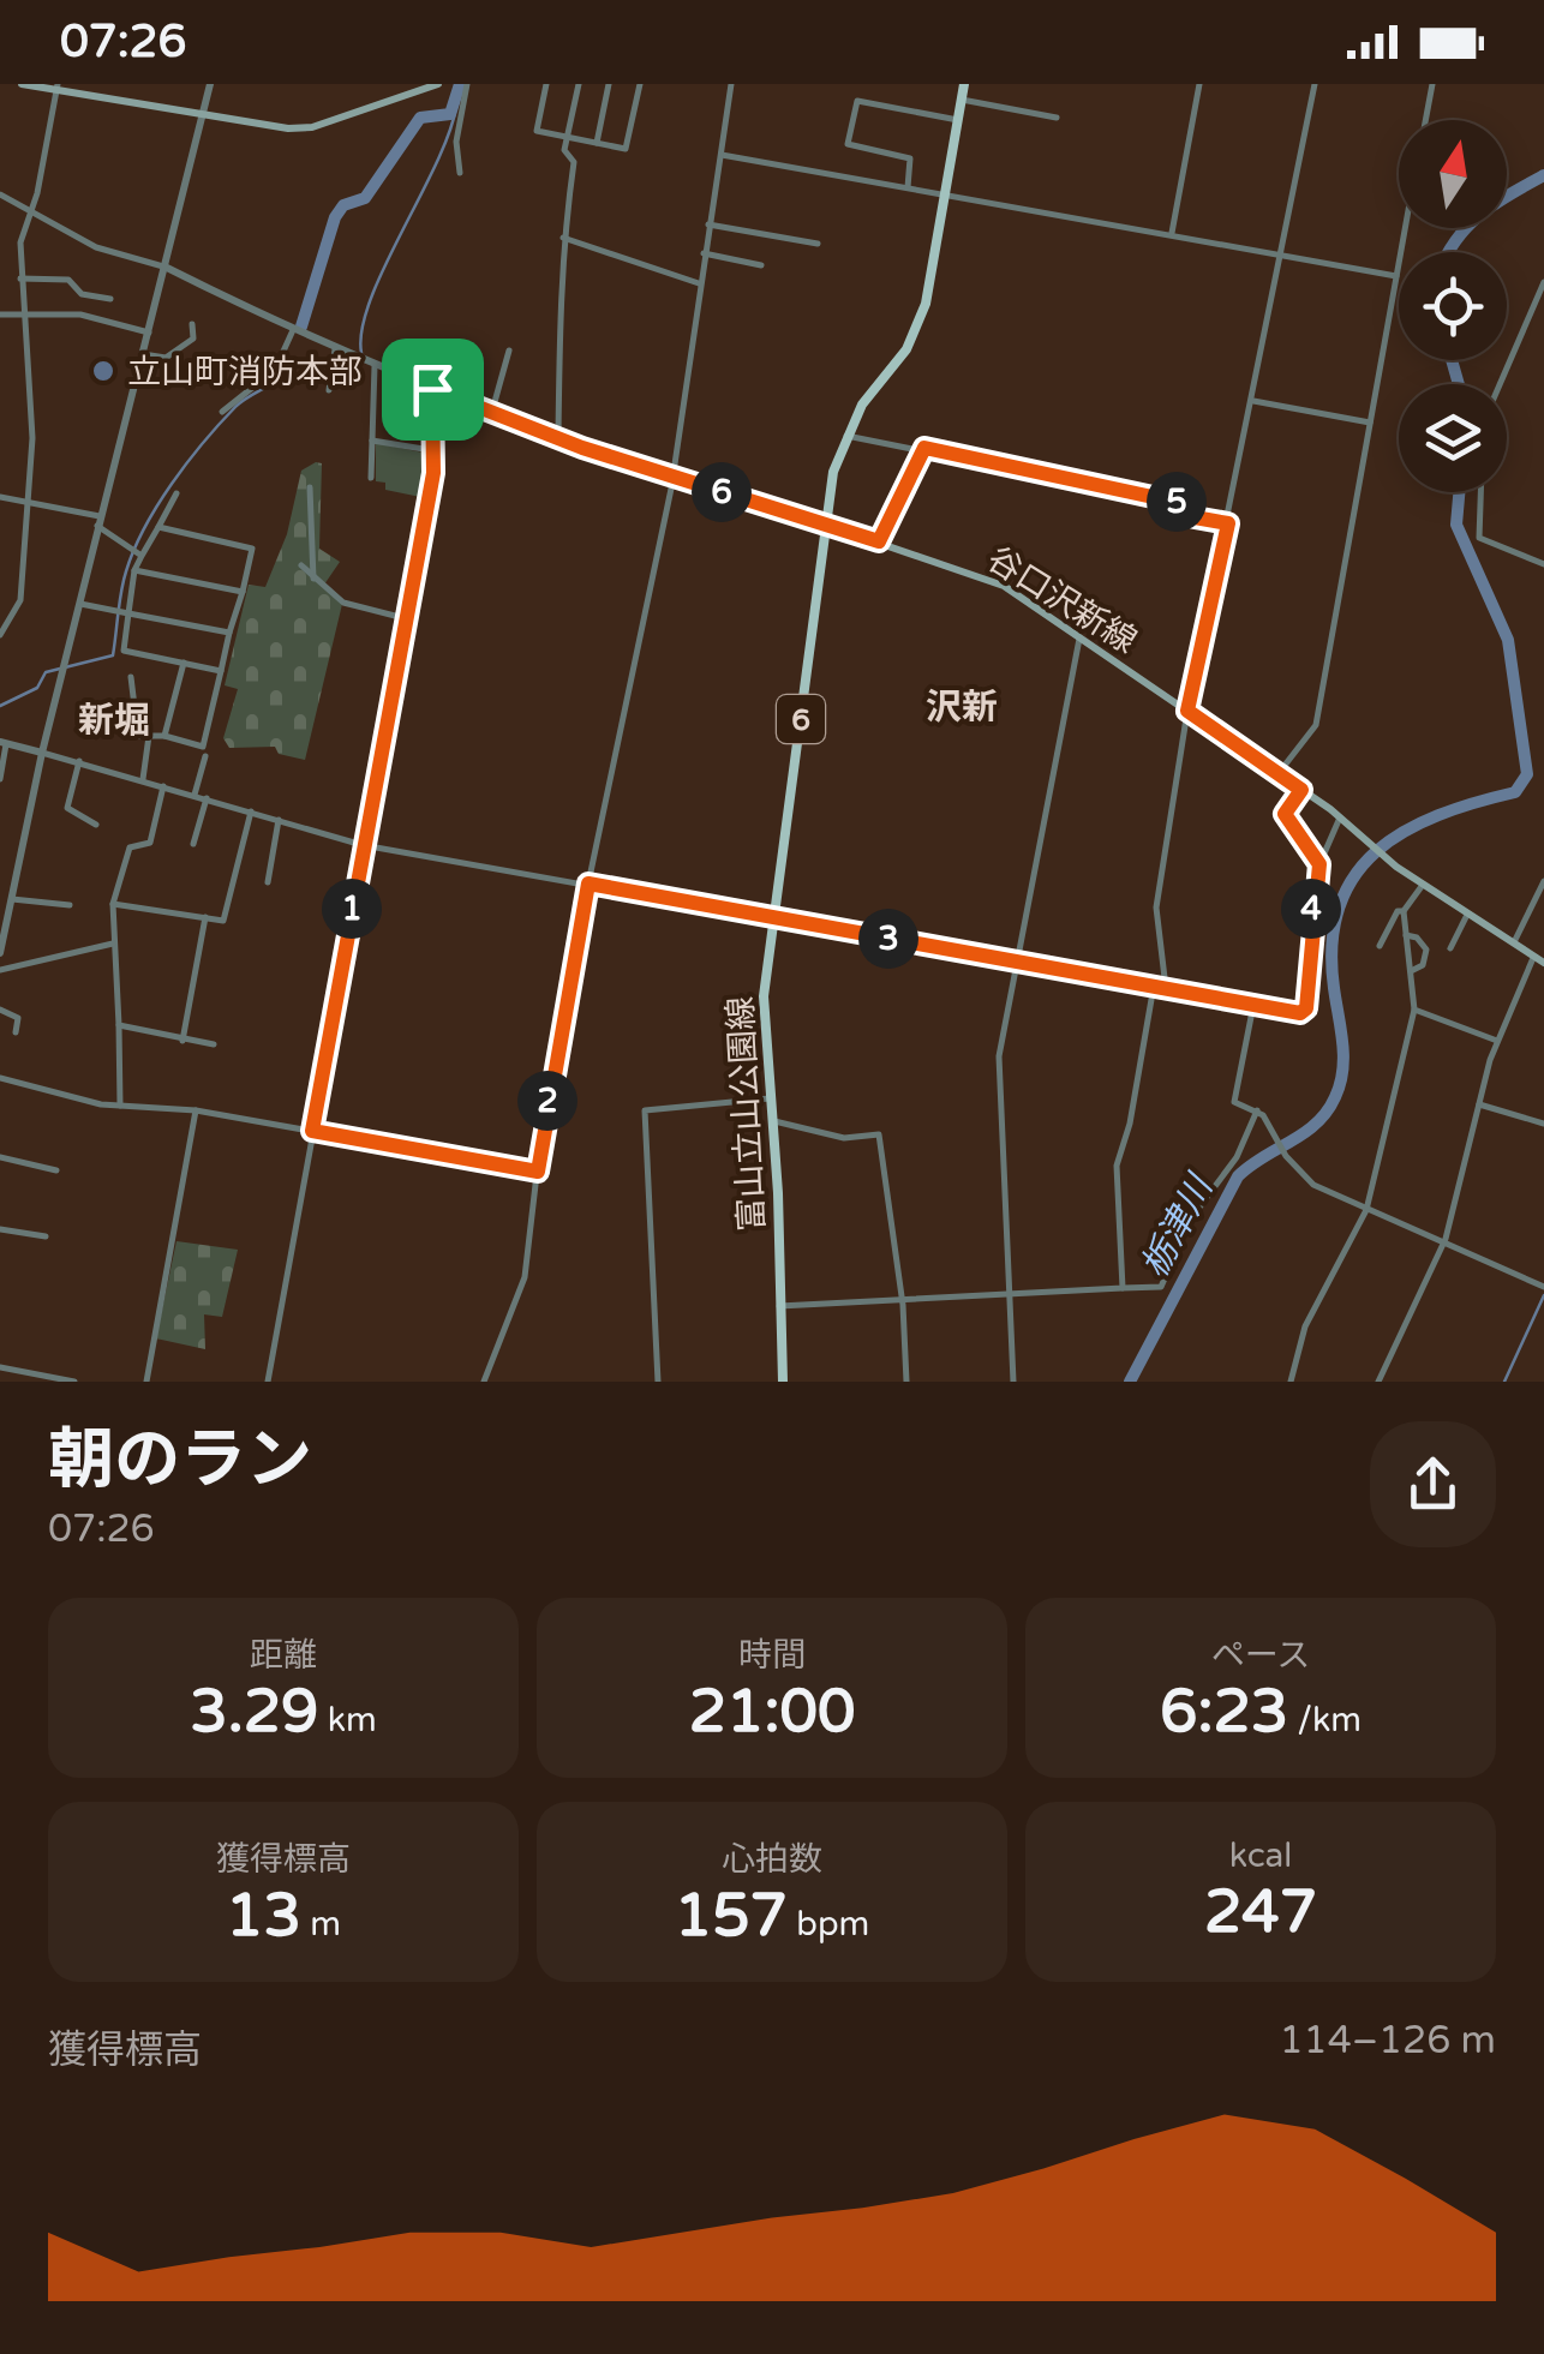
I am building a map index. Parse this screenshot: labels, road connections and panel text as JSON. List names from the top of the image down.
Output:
{
  "streets": {
    "main road": ["谷口沢新線", "6", "富山立山公園線"]
  },
  "crossings": [
    ["谷口沢新線", "富山立山公園線"]
  ],
  "districts": ["沢新", "新堀"],
  "water": ["栃津川"],
  "places": ["立山町消防本部"],
  "north": "top",
  "page": {
    "status": "07:26",
    "pins": [
      "6",
      "5",
      "1",
      "4",
      "3",
      "2"
    ],
    "heading": ["朝のラン", "07:26"],
    "stats": [
      ["距離", "3.29 km"],
      ["時間", "21:00"],
      ["ペース", "6:23 /km"],
      ["獲得標高", "13 m"],
      ["心拍数", "157 bpm"],
      ["kcal", "247"]
    ],
    "chart": ["獲得標高", "114–126 m"]
  }
}
